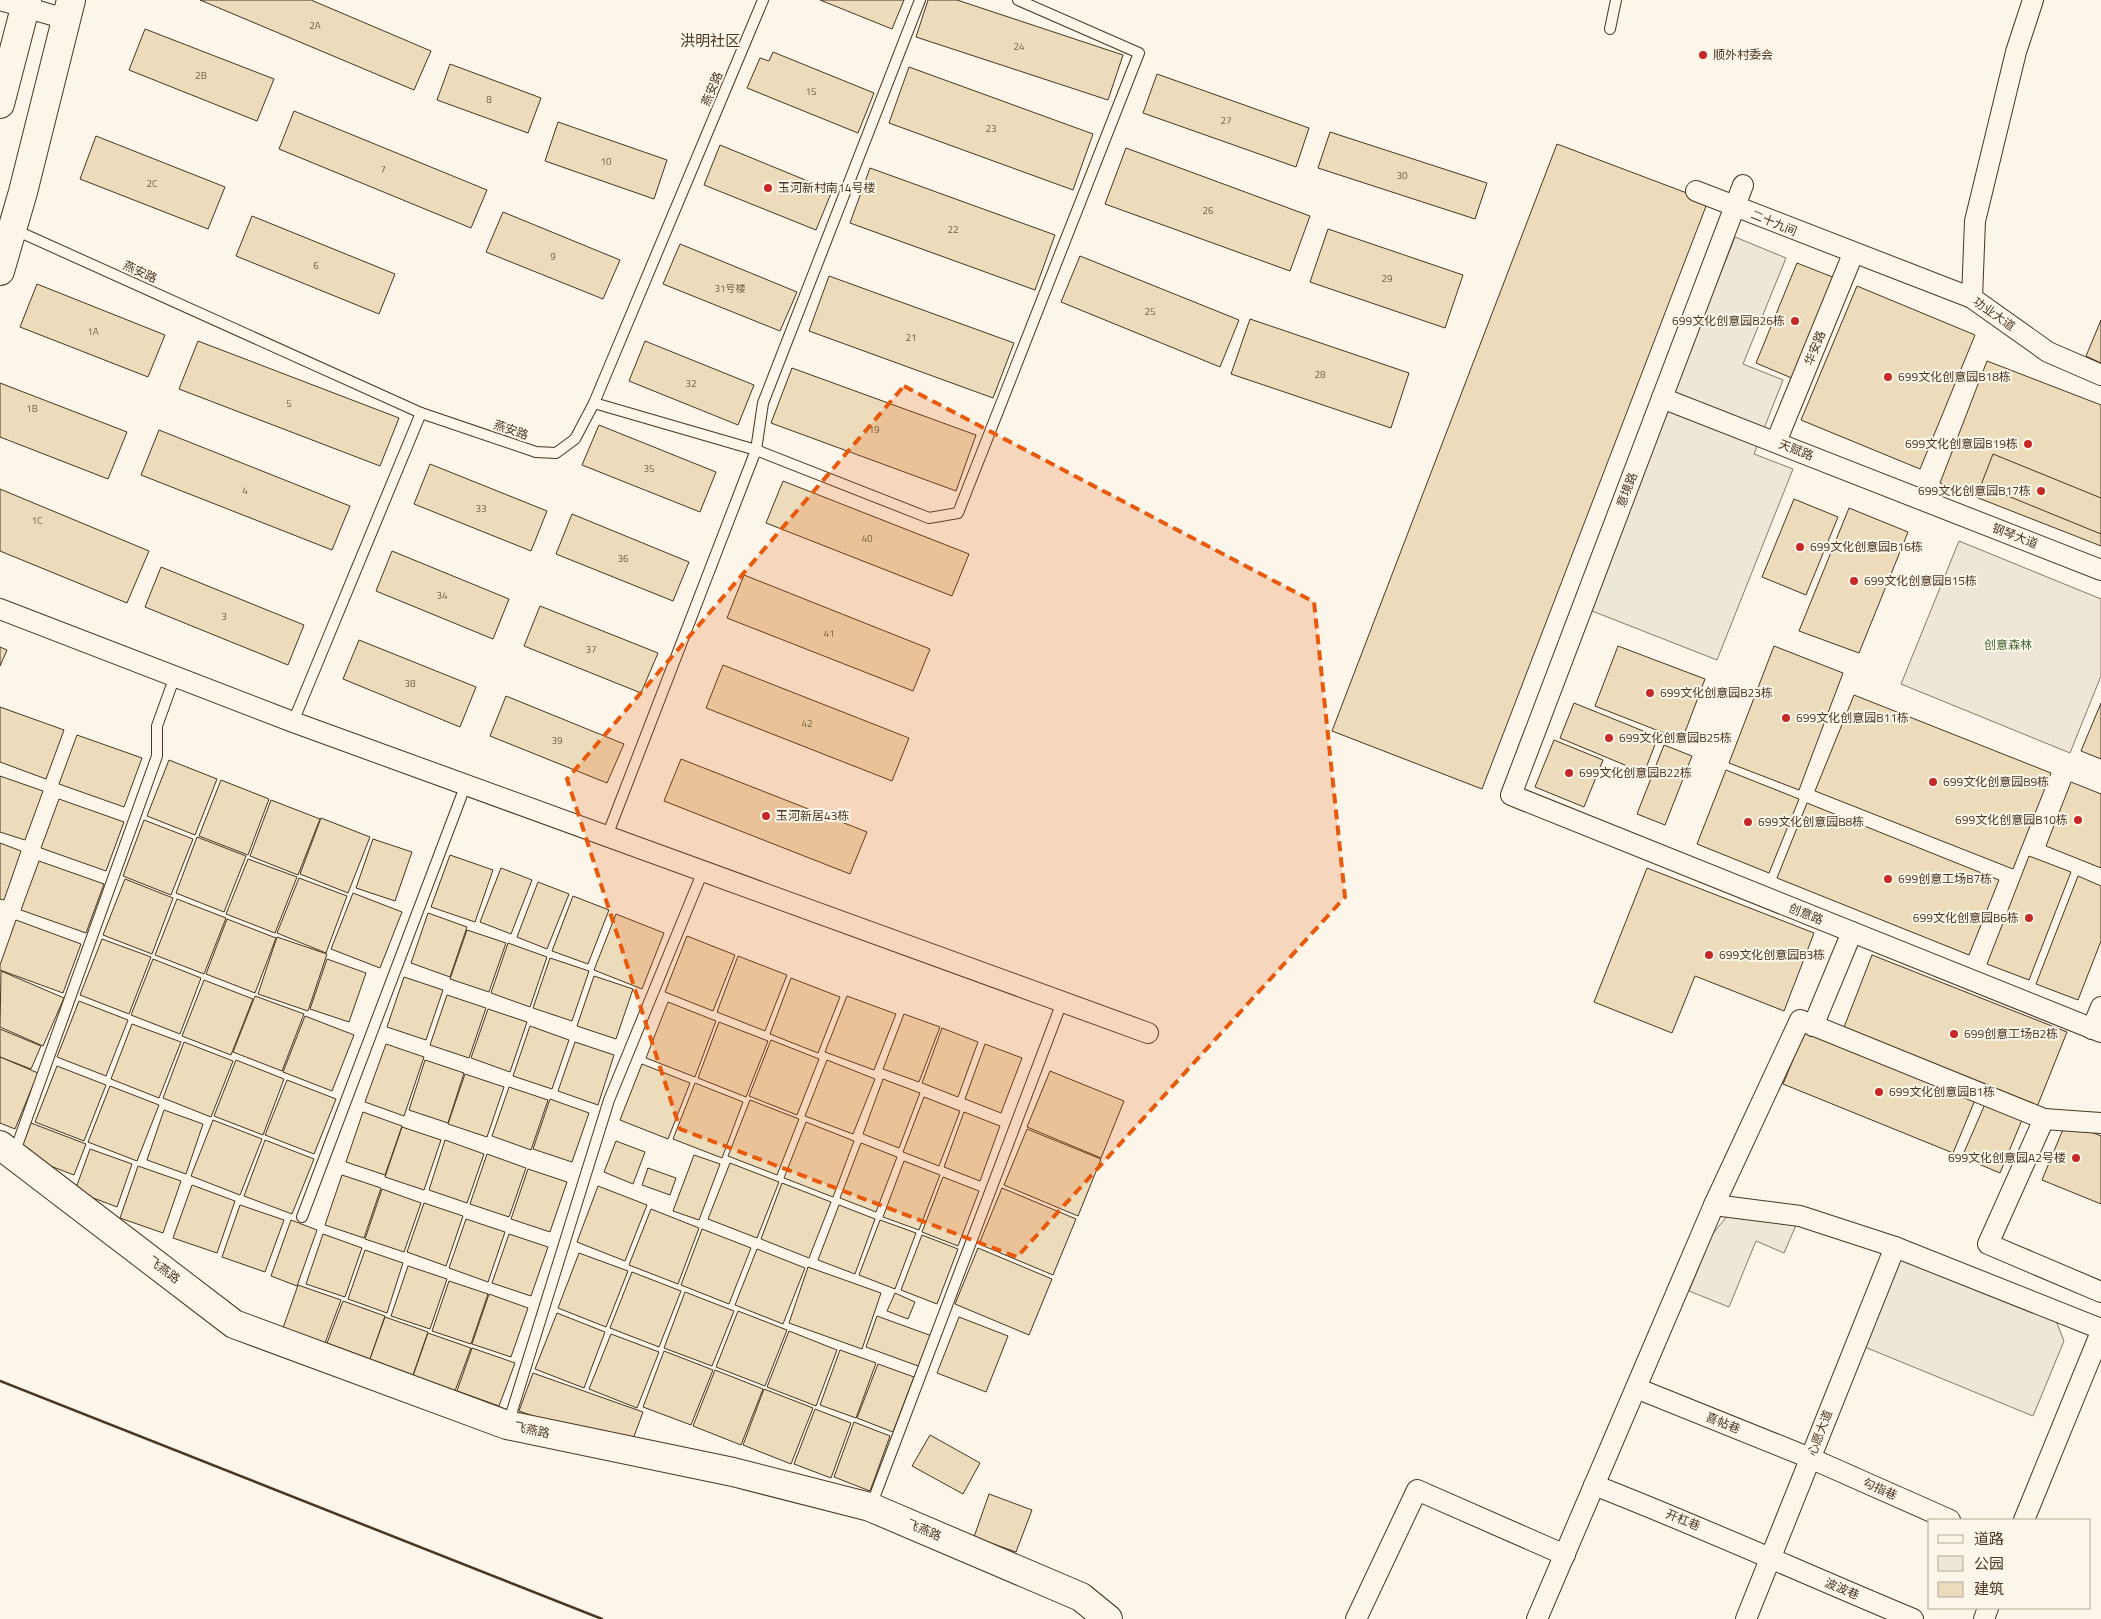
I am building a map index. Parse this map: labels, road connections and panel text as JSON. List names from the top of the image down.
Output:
{
  "streets": {
    "street": [
      "二十九间",
      "功业大道",
      "华安路",
      "天赋路",
      "意境路",
      "钢琴大道",
      "创意路",
      "飞燕路",
      "喜帖巷",
      "心愿大道",
      "勾指巷",
      "开杠巷",
      "波波巷"
    ],
    "lane": ["燕安路"]
  },
  "crossings": [
    ["二十九间", "功业大道"],
    ["二十九间", "华安路"],
    ["二十九间", "意境路"],
    ["功业大道", "华安路"],
    ["华安路", "天赋路"],
    ["天赋路", "意境路"],
    ["天赋路", "钢琴大道"],
    ["意境路", "创意路"],
    ["喜帖巷", "心愿大道"],
    ["喜帖巷", "勾指巷"],
    ["心愿大道", "勾指巷"],
    ["心愿大道", "开杠巷"],
    ["心愿大道", "波波巷"],
    ["开杠巷", "波波巷"]
  ],
  "districts": ["洪明社区"],
  "parks": ["创意森林"],
  "places": [
    "顺外村委会",
    "玉河新村南14号楼",
    "699文化创意园B26栋",
    "699文化创意园B18栋",
    "699文化创意园B19栋",
    "699文化创意园B17栋",
    "699文化创意园B16栋",
    "699文化创意园B15栋",
    "699文化创意园B23栋",
    "699文化创意园B11栋",
    "699文化创意园B25栋",
    "699文化创意园B22栋",
    "699文化创意园B9栋",
    "玉河新居43栋",
    "699文化创意园B10栋",
    "699文化创意园B8栋",
    "699创意工场B7栋",
    "699文化创意园B6栋",
    "699文化创意园B3栋",
    "699创意工场B2栋",
    "699文化创意园B1栋",
    "699文化创意园A2号楼"
  ],
  "house_numbers": [
    "2A",
    "24",
    "2B",
    "15",
    "8",
    "27",
    "23",
    "10",
    "7",
    "30",
    "2C",
    "26",
    "22",
    "9",
    "6",
    "29",
    "31号楼",
    "25",
    "1A",
    "21",
    "28",
    "32",
    "5",
    "1B",
    "19",
    "35",
    "4",
    "33",
    "1C",
    "40",
    "36",
    "34",
    "3",
    "41",
    "37",
    "38",
    "42",
    "39"
  ],
  "legend": ["道路", "公园", "建筑"]
}
